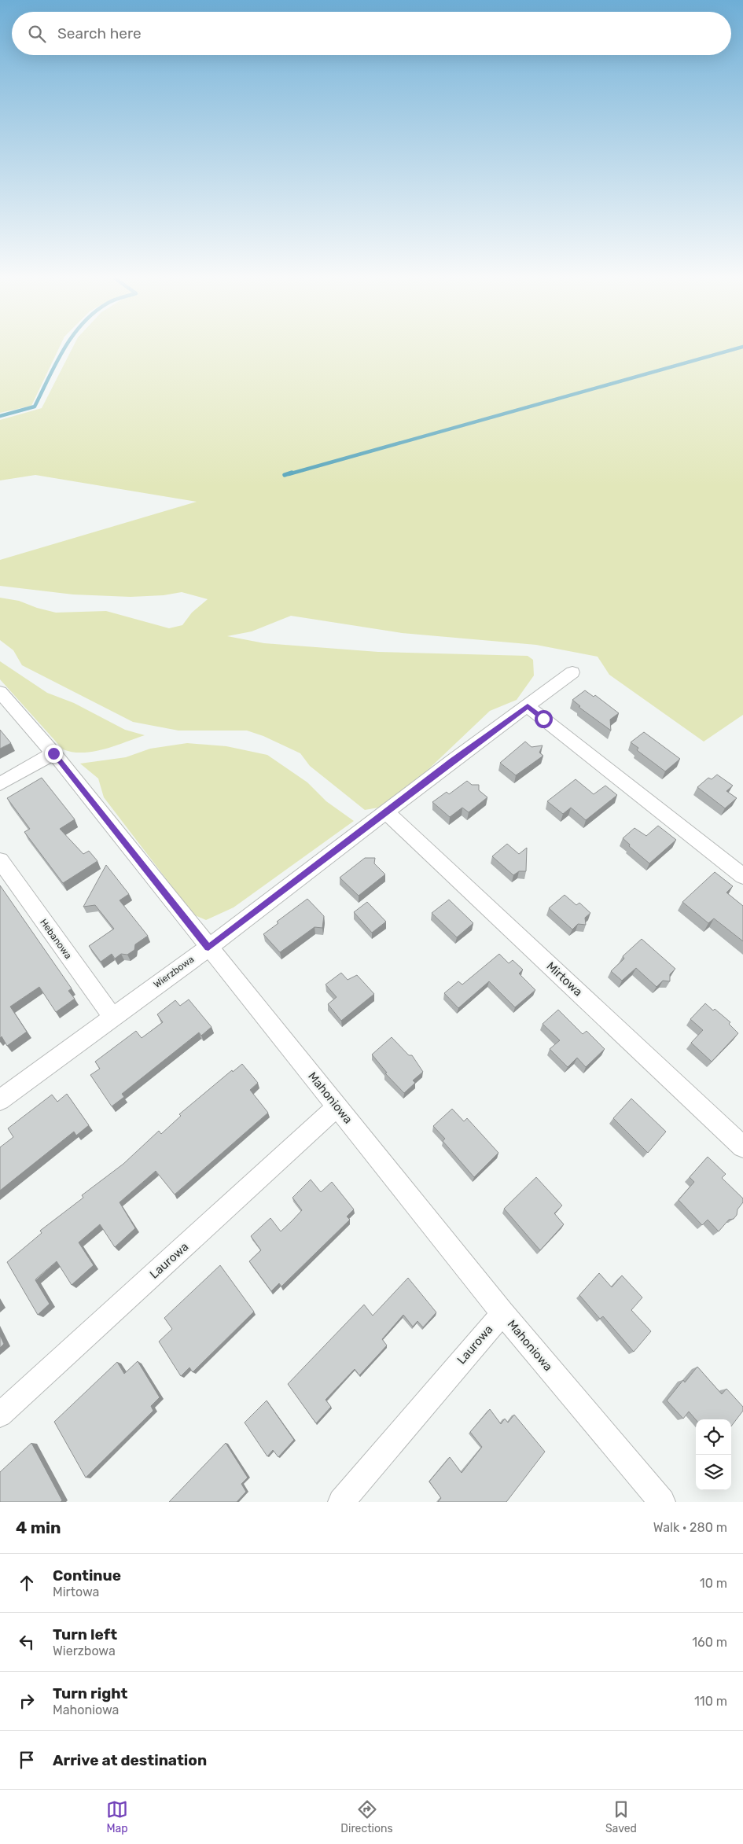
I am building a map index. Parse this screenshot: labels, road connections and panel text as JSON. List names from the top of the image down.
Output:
{
  "streets": {
    "street": [
      "Hebanowa",
      "Wierzbowa",
      "Mirtowa",
      "Mahoniowa",
      "Laurowa"
    ]
  },
  "crossings": [
    ["Hebanowa", "Wierzbowa"],
    ["Wierzbowa", "Mirtowa"],
    ["Wierzbowa", "Mahoniowa"],
    ["Mahoniowa", "Laurowa"]
  ],
  "page": {
    "search": "Search here",
    "heading": ["4 min", "Walk · 280 m"],
    "list": [
      ["Continue", "Mirtowa", "10 m"],
      ["Turn left", "Wierzbowa", "160 m"],
      ["Turn right", "Mahoniowa", "110 m"],
      "Arrive at destination"
    ],
    "nav": ["Map", "Directions", "Saved"]
  }
}
